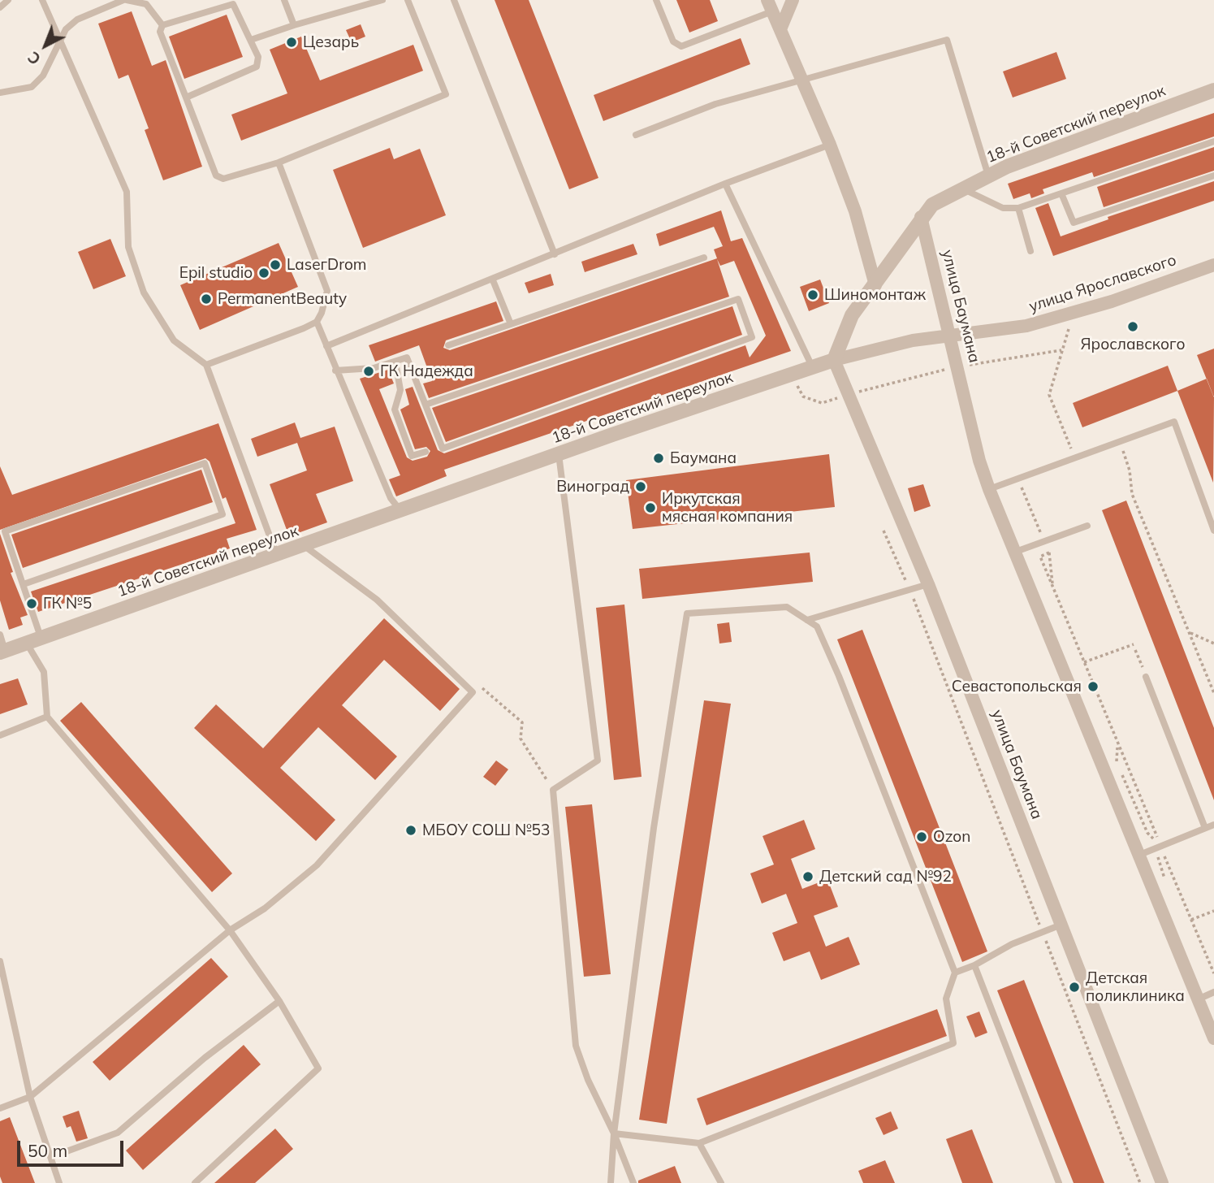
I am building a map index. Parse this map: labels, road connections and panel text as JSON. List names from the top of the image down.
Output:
{
  "streets": {
    "street": ["18-й Советский переулок", "улица Ярославского", "улица Баумана"]
  },
  "crossings": [
    ["18-й Советский переулок", "улица Ярославского"],
    ["18-й Советский переулок", "улица Баумана"],
    ["улица Ярославского", "улица Баумана"]
  ],
  "places": [
    "Цезарь",
    "LaseгDrom",
    "Epil studio",
    "Шиномонтаж",
    "PermanentBeauty",
    "Ярославского",
    "ГК Надежда",
    "Баумана",
    "Виноград",
    "Иркутская мясная компания",
    "ГК №5",
    "Севастопольская",
    "МБОУ СОШ №53",
    "Ozon",
    "Детский сад №92",
    "Детская поликлиника"
  ],
  "scale_bar": "50 m",
  "north": "bottom left"
}
